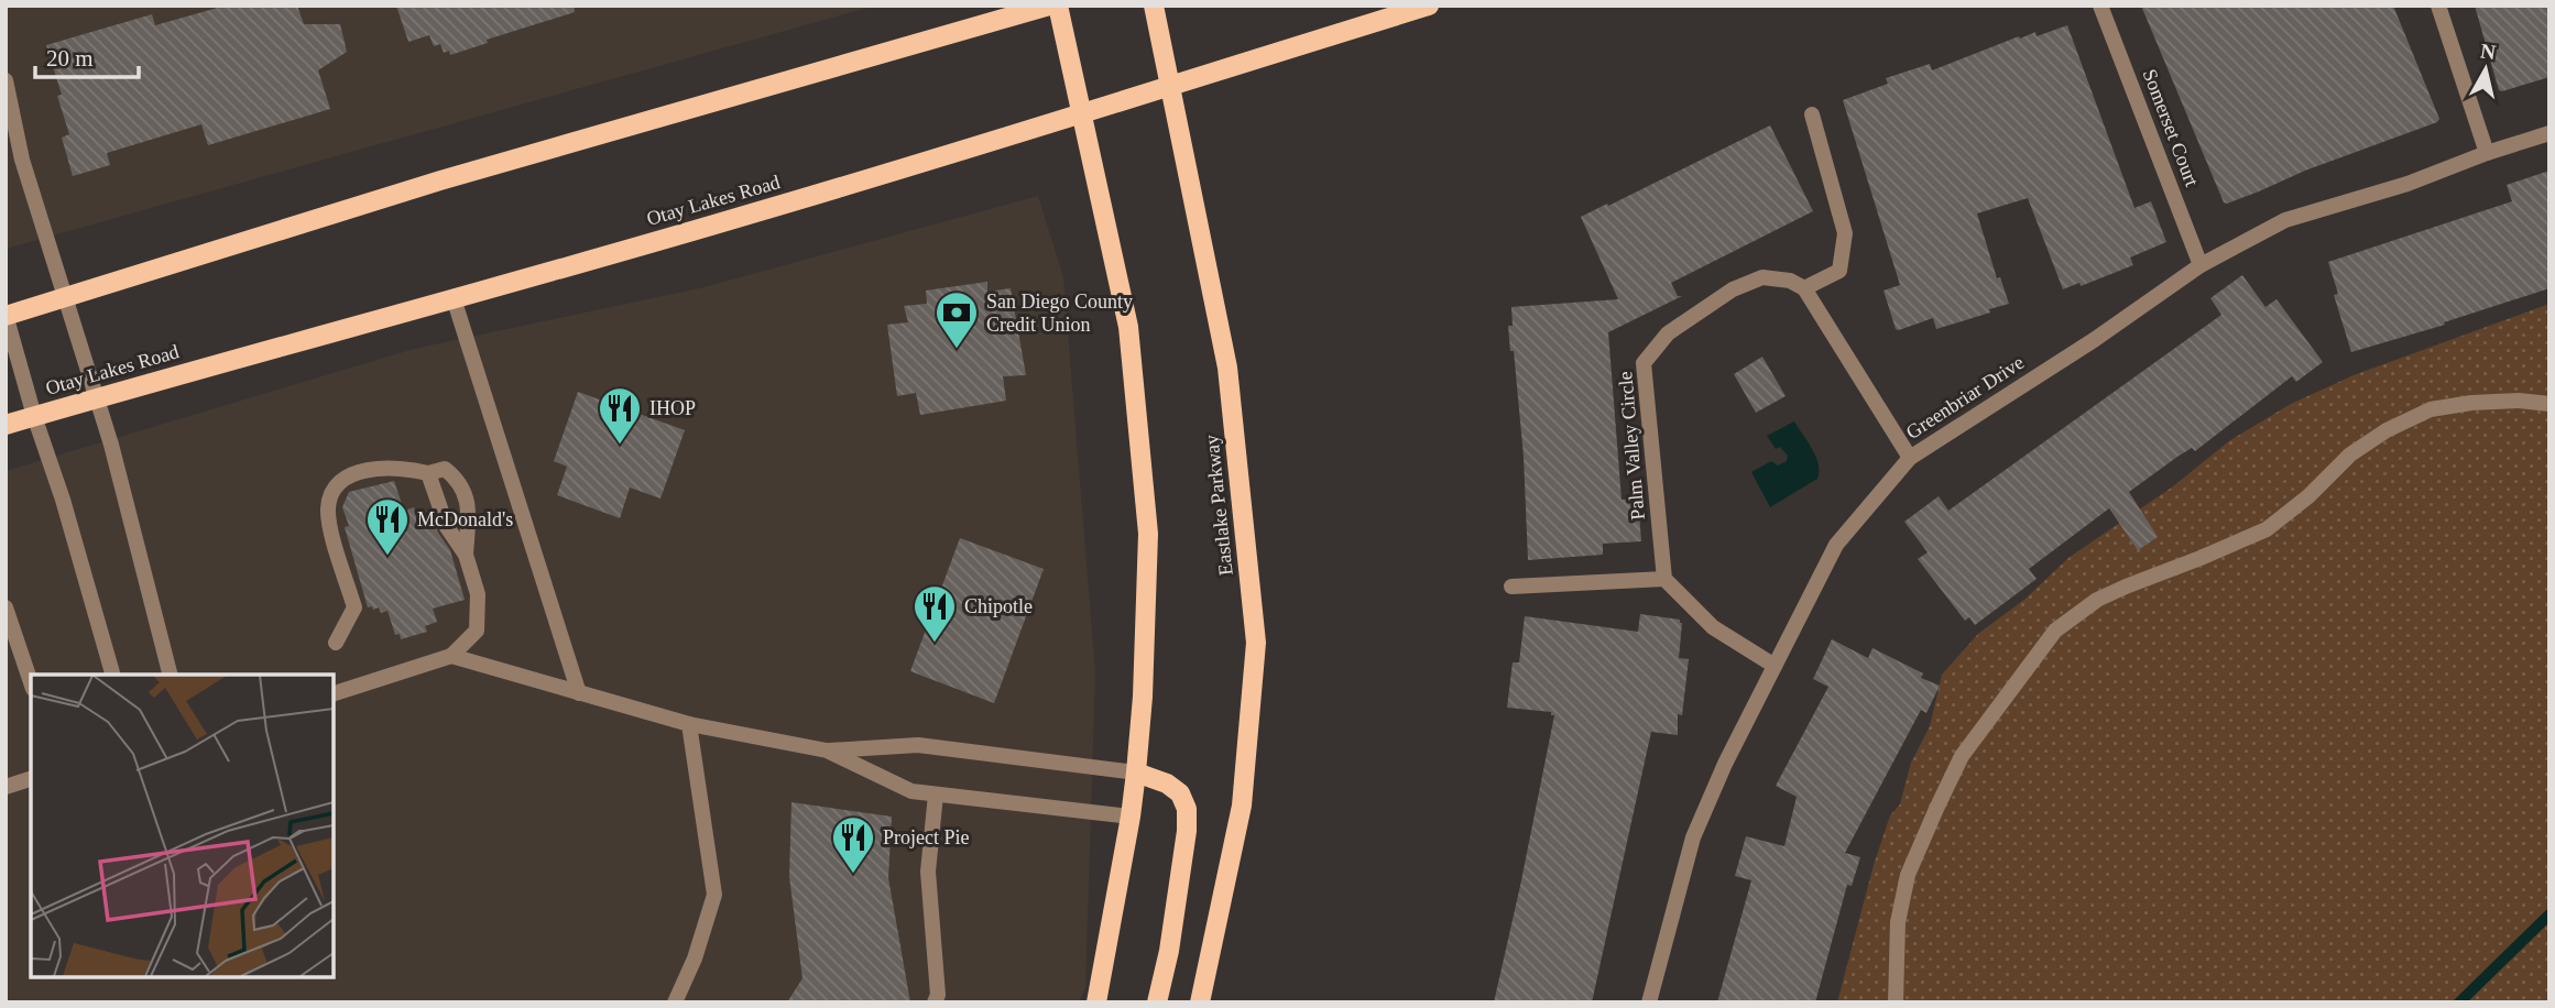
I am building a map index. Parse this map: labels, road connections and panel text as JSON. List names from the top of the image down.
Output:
{
  "streets": {
    "main road": ["Otay Lakes Road", "Eastlake Parkway"],
    "street": ["Somerset Court", "Greenbriar Drive", "Palm Valley Circle"]
  },
  "crossings": [
    ["Somerset Court", "Greenbriar Drive"],
    ["Otay Lakes Road", "Eastlake Parkway"]
  ],
  "places": {
    "bank": ["San Diego County Credit Union"],
    "restaurant": [
      "IHOP",
      "McDonald's",
      "Chipotle",
      "Project Pie"
    ]
  },
  "scale_bar": "20 m",
  "north": "top"
}
